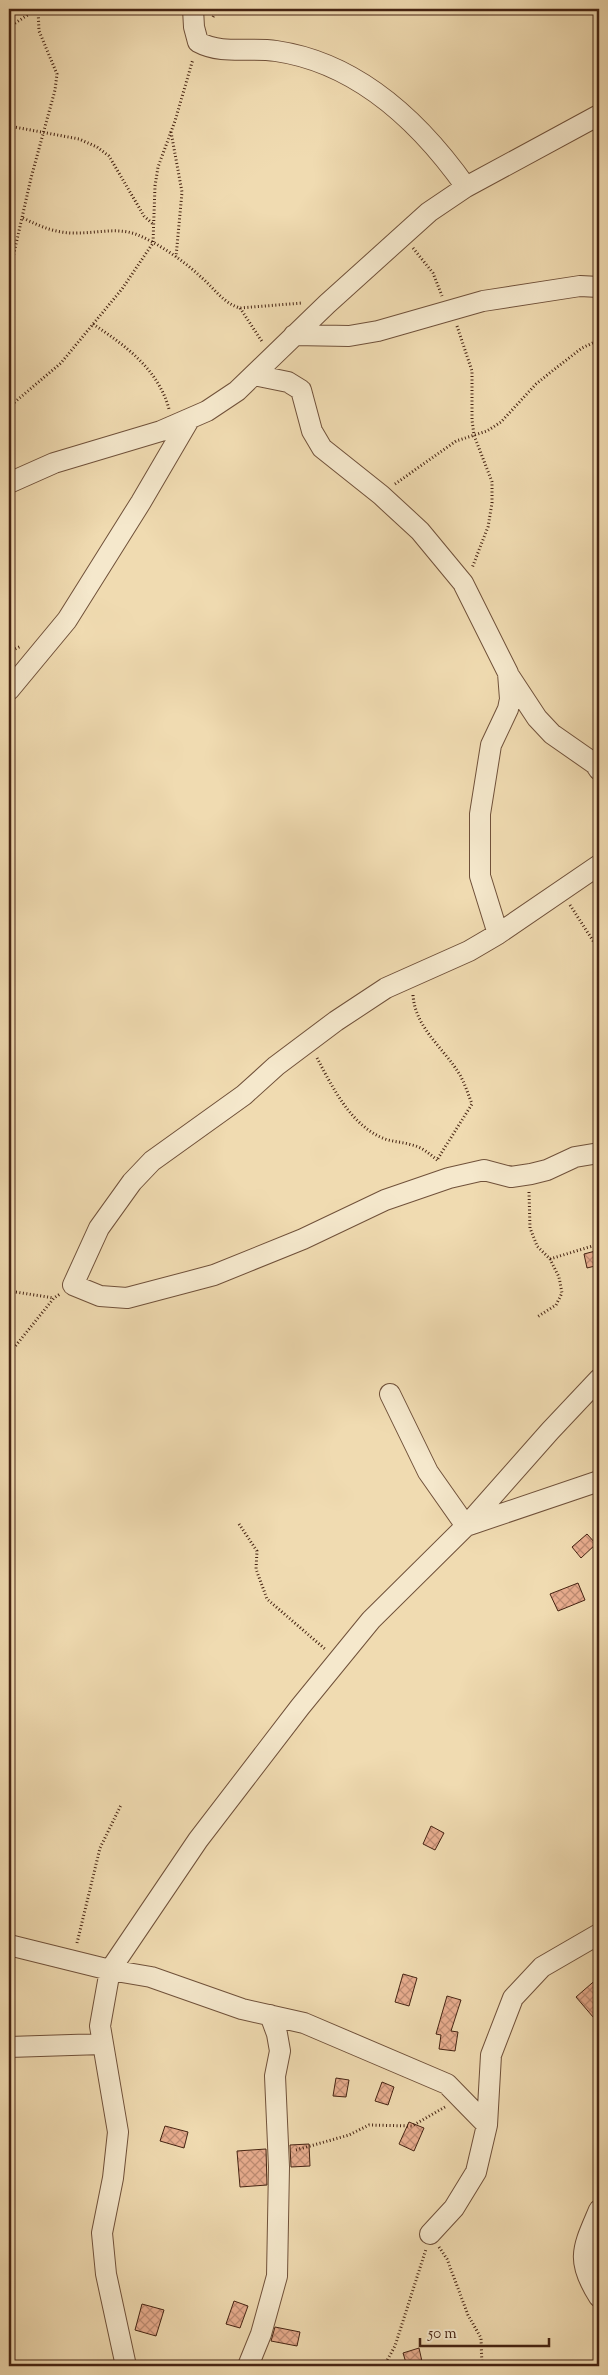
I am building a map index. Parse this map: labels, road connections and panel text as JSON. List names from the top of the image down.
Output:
{
  "scale_bar": "50 m"
}
